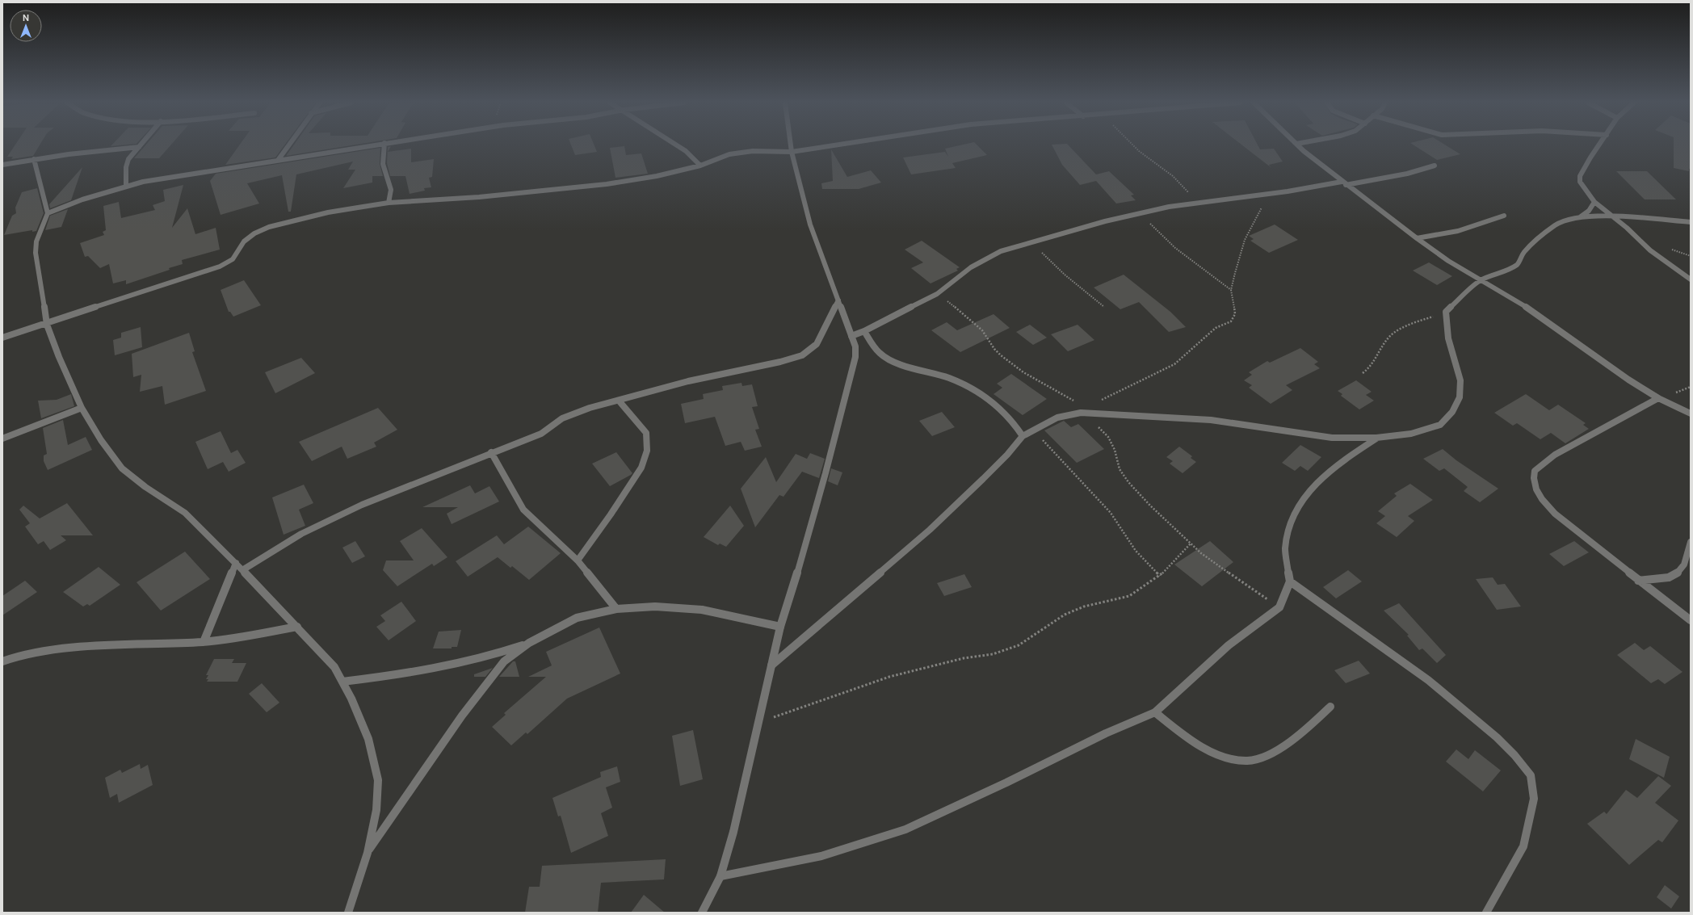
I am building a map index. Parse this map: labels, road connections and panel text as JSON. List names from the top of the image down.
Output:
{
  "north": "top"
}
